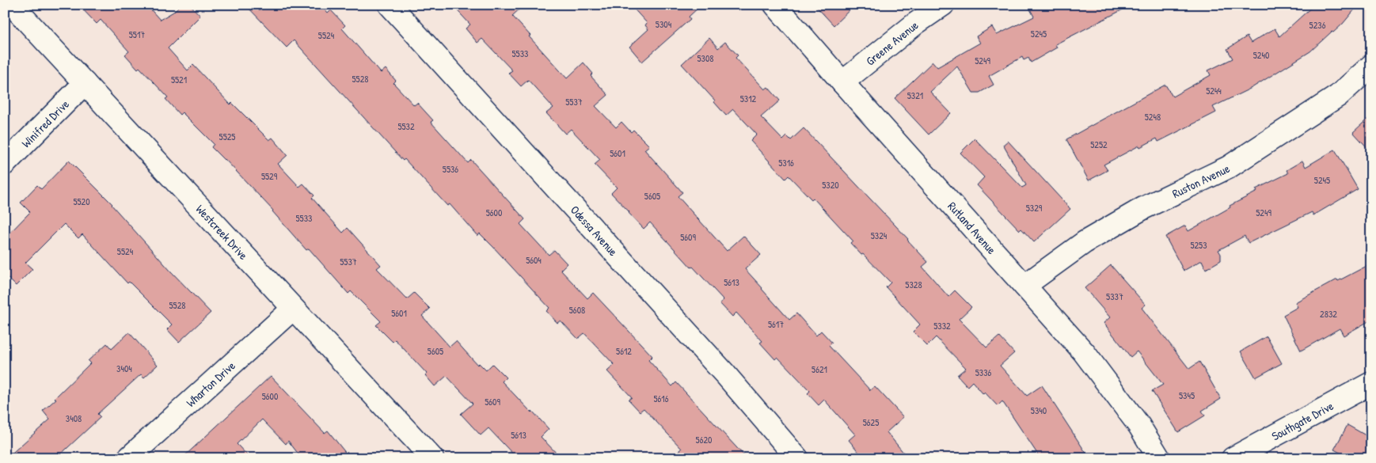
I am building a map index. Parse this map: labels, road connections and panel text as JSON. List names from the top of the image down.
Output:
{
  "streets": {
    "street": [
      "Greene Avenue",
      "Winifred Drive",
      "Ruston Avenue",
      "Rutland Avenue",
      "Odessa Avenue",
      "Westcreek Drive",
      "Wharton Drive",
      "Southgate Drive"
    ]
  },
  "crossings": [
    ["Greene Avenue", "Rutland Avenue"],
    ["Winifred Drive", "Westcreek Drive"],
    ["Ruston Avenue", "Rutland Avenue"],
    ["Westcreek Drive", "Wharton Drive"]
  ],
  "house_numbers": [
    "5304",
    "5236",
    "5245",
    "5517",
    "5524",
    "5533",
    "5240",
    "5308",
    "5249",
    "5528",
    "5521",
    "5244",
    "5321",
    "5312",
    "5537",
    "5248",
    "5532",
    "5525",
    "5252",
    "5601",
    "5316",
    "5536",
    "5529",
    "5245",
    "5320",
    "5605",
    "5520",
    "5329",
    "5600",
    "5249",
    "5533",
    "5324",
    "5609",
    "5253",
    "5524",
    "5604",
    "5537",
    "5613",
    "5328",
    "5337",
    "5528",
    "5608",
    "5601",
    "2832",
    "5617",
    "5332",
    "5605",
    "5612",
    "3404",
    "5621",
    "5336",
    "5345",
    "5600",
    "5616",
    "5609",
    "5340",
    "3408",
    "5625",
    "5613",
    "5620"
  ]
}
